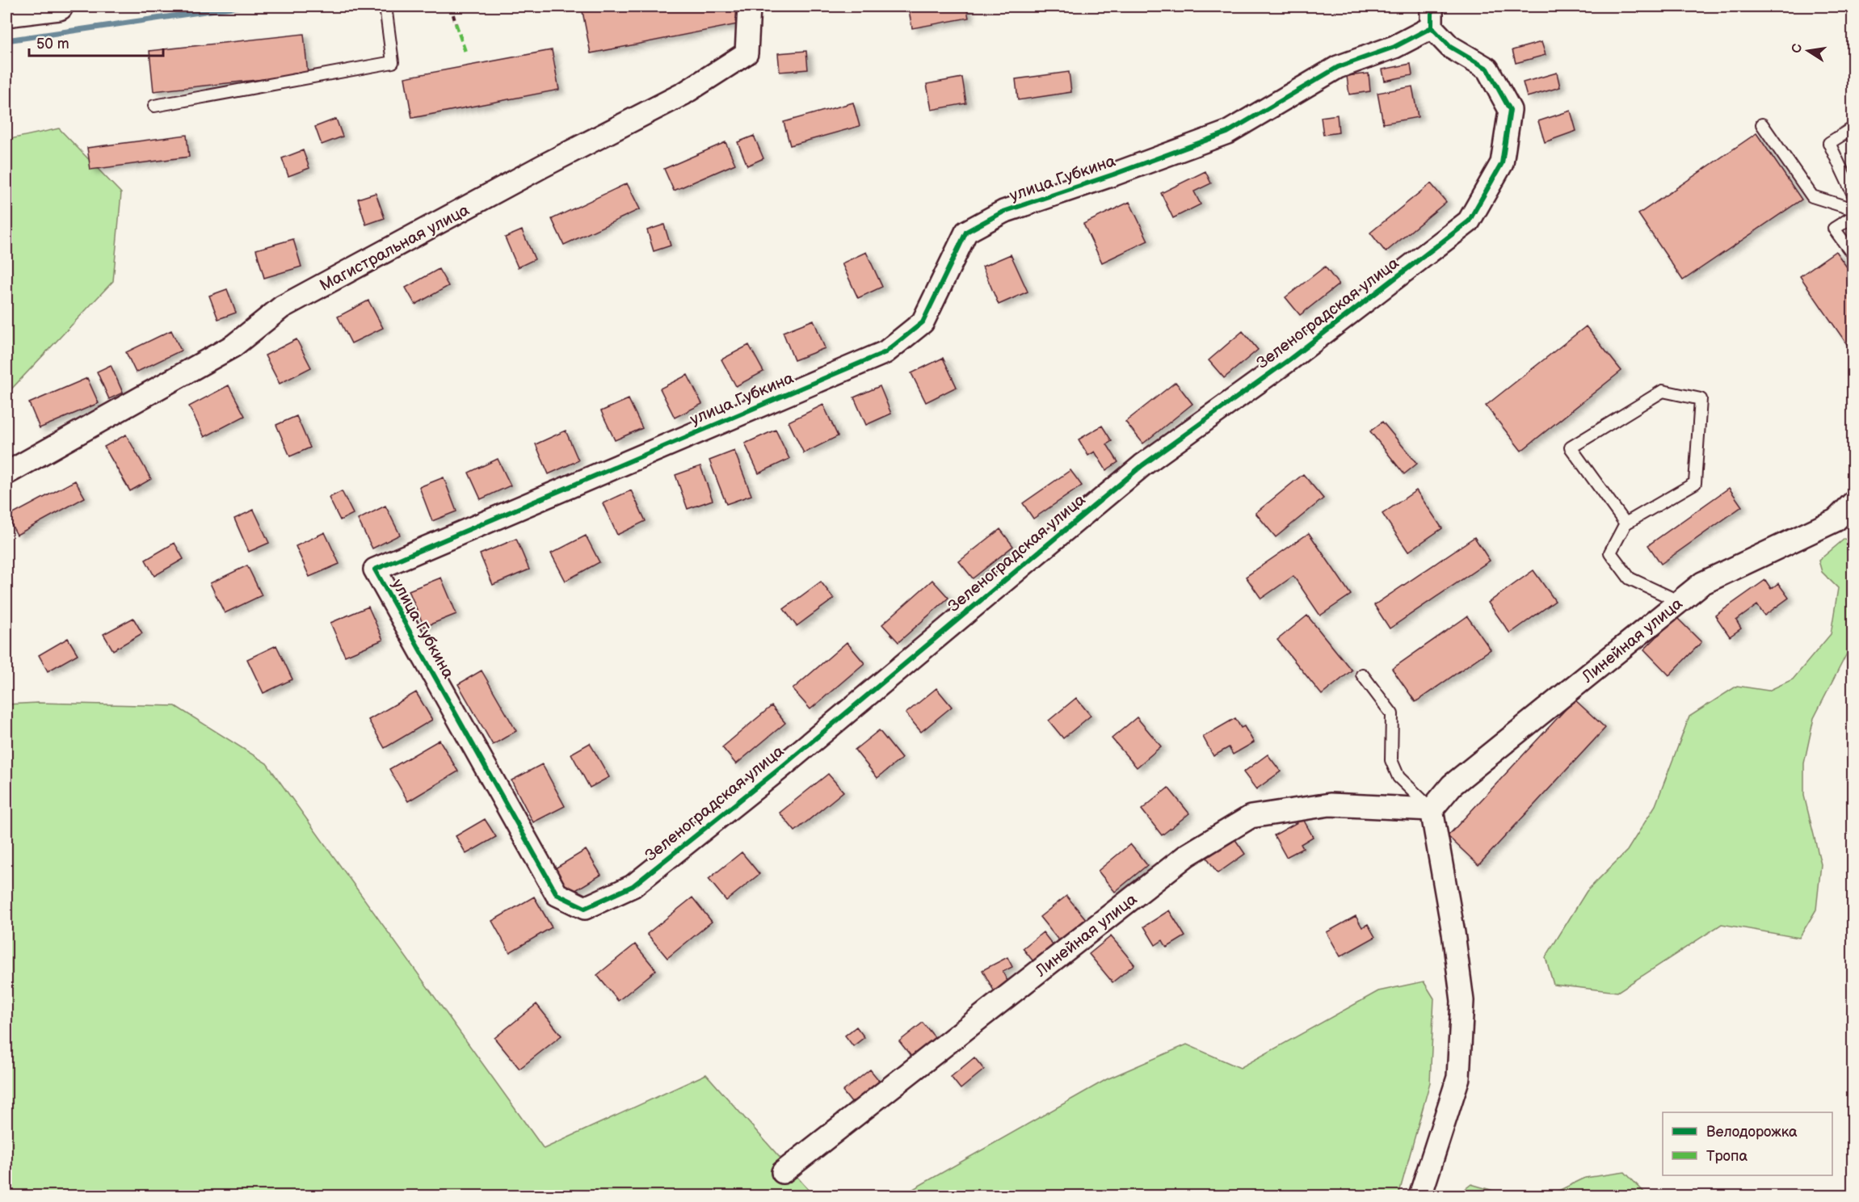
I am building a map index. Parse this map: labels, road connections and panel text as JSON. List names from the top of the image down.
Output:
{
  "streets": {
    "street": [
      "улица Губкина",
      "Магистральная улица",
      "Зеленоградская улица",
      "Линейная улица"
    ]
  },
  "crossings": [
    ["улица Губкина", "Зеленоградская улица"]
  ],
  "legend": ["Велодорожка", "Тропа"],
  "scale_bar": "50 m",
  "north": "left"
}
